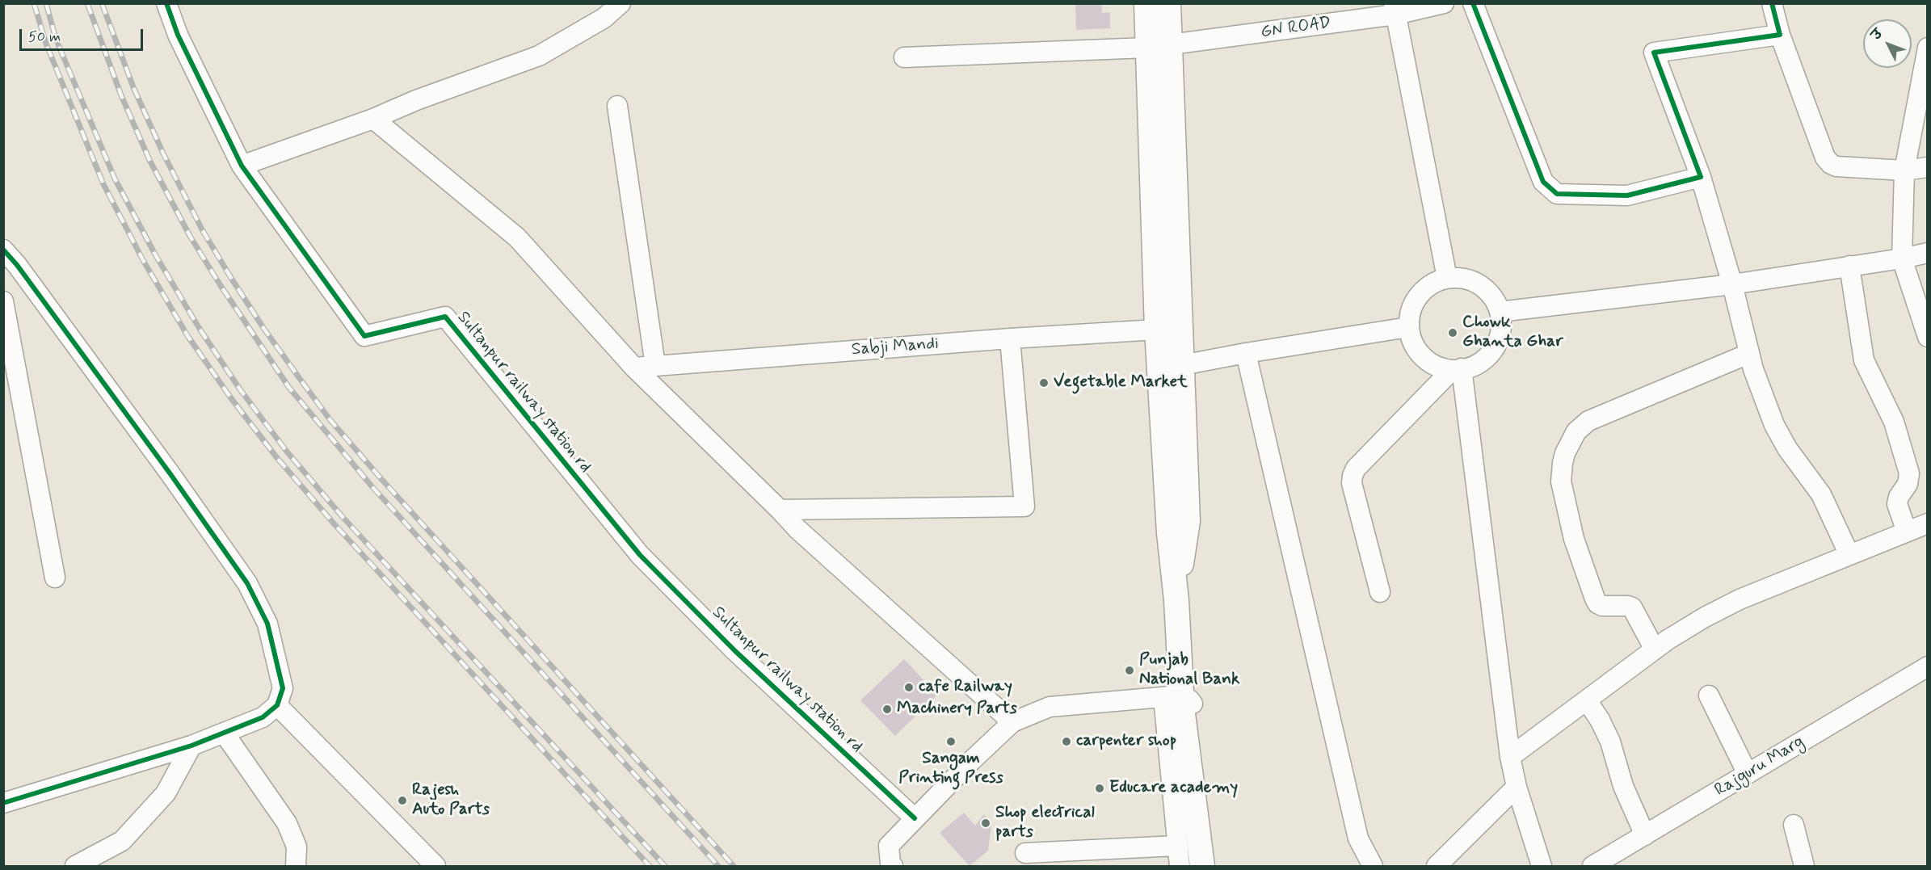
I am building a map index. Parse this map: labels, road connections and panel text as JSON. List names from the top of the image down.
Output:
{
  "streets": {
    "street": [
      "GN ROAD",
      "Sabji Mandi",
      "Sultanpur railway station rd",
      "Rajguru Marg"
    ]
  },
  "places": [
    "Chowk Ghanta Ghar",
    "Vegetable Market",
    "Punjab National Bank",
    "cafe Railway",
    "Machinery Parts",
    "Sangam Printing Press",
    "carpenter shop",
    "Educare academy",
    "Rajesh Auto Parts",
    "Shop electrical parts"
  ],
  "scale_bar": "50 m",
  "north": "top left"
}
